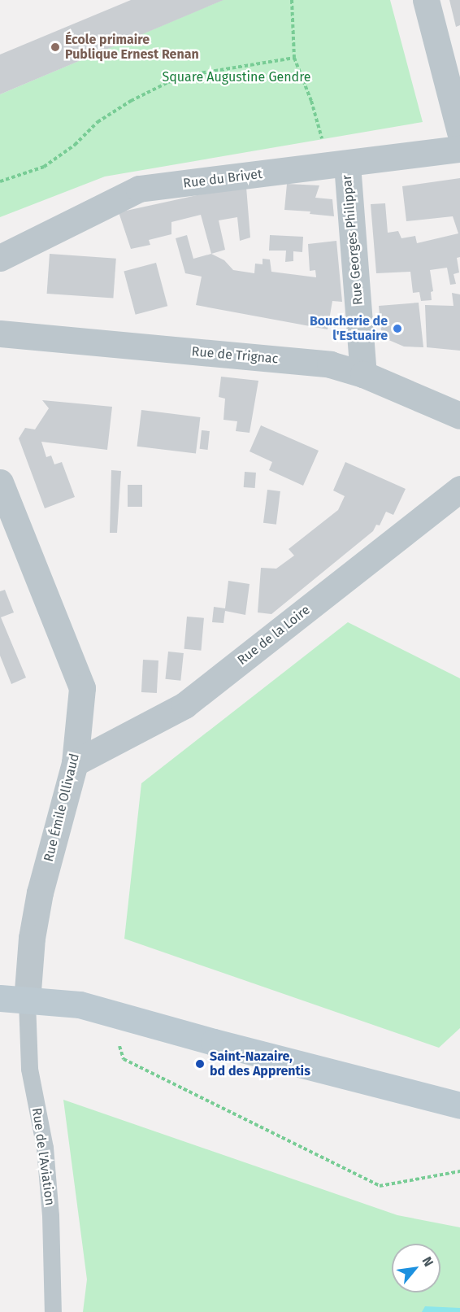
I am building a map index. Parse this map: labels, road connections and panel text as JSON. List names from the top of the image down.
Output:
{
  "streets": {
    "street": [
      "Rue du Brivet",
      "Rue Georges Philippar",
      "Rue de Trignac",
      "Rue de la Loire",
      "Rue Émile Ollivaud"
    ],
    "lane": ["Rue de l'Aviation"]
  },
  "crossings": [
    ["Rue du Brivet", "Rue Georges Philippar"],
    ["Rue Georges Philippar", "Rue de Trignac"],
    ["Rue de la Loire", "Rue Émile Ollivaud"],
    ["Rue Émile Ollivaud", "Rue de l'Aviation"]
  ],
  "parks": ["Square Augustine Gendre"],
  "places": ["École primaire Publique Ernest Renan", "Boucherie de l'Estuaire", "Saint-Nazaire, bd des Apprentis"],
  "north": "top right"
}
